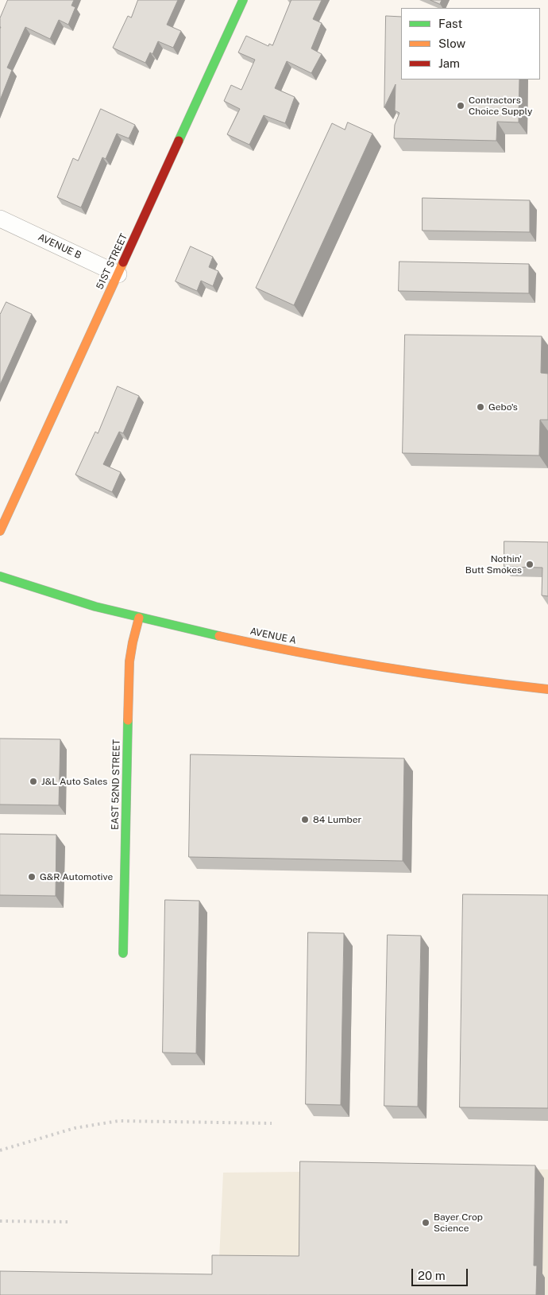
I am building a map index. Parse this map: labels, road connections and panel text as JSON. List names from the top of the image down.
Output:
{
  "streets": {
    "street": [
      "AVENUE B",
      "51ST STREET",
      "AVENUE A",
      "EAST 52ND STREET"
    ]
  },
  "crossings": [
    ["AVENUE B", "51ST STREET"],
    ["AVENUE A", "EAST 52ND STREET"]
  ],
  "places": [
    "Contractors Choice Supply",
    "Gebo's",
    "Nothin' Butt Smokes",
    "J&L Auto Sales",
    "84 Lumber",
    "G&R Automotive",
    "Bayer Crop Science"
  ],
  "legend": ["Fast", "Slow", "Jam"],
  "scale_bar": "20 m"
}
